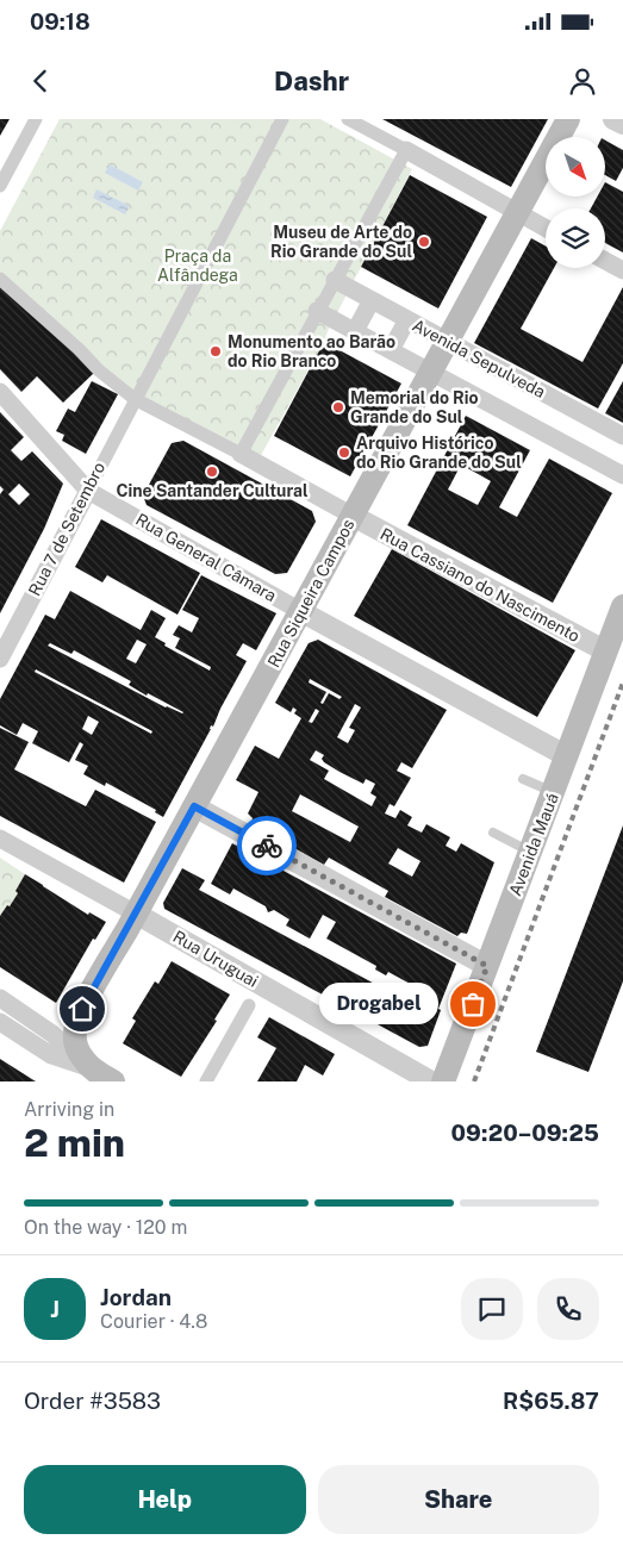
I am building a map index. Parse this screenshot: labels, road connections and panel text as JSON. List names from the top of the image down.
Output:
{
  "streets": {
    "main road": ["Rua Siqueira Campos", "Avenida Mauá"],
    "street": [
      "Avenida Sepulveda",
      "Rua 7 de Setembro",
      "Rua General Câmara",
      "Rua Cassiano do Nascimento",
      "Rua Uruguai"
    ]
  },
  "crossings": [
    ["Avenida Sepulveda", "Rua Siqueira Campos"],
    ["Rua 7 de Setembro", "Rua General Câmara"],
    ["Rua 7 de Setembro", "Rua Cassiano do Nascimento"],
    ["Rua General Câmara", "Rua Siqueira Campos"],
    ["Rua General Câmara", "Avenida Mauá"],
    ["Rua Cassiano do Nascimento", "Rua Siqueira Campos"],
    ["Rua Cassiano do Nascimento", "Avenida Mauá"],
    ["Rua Siqueira Campos", "Rua Uruguai"]
  ],
  "parks": ["Praça da Alfândega"],
  "places": [
    "Museu de Arte do Rio Grande do Sul",
    "Monumento ao Barão do Rio Branco",
    "Memorial do Rio Grande do Sul",
    "Arquivo Histórico do Rio Grande do Sul",
    "Cine Santander Cultural",
    "Drogabel"
  ],
  "north": "bottom right",
  "page": {
    "status": "09:18",
    "header": "Dashr",
    "bubble": "Drogabel",
    "heading": ["2 min", "Arriving in", "09:20–09:25"],
    "panel": [
      "Jordan",
      "Courier · 4.8",
      "Order #3583",
      "R$65.87"
    ],
    "bar": "On the way · 120 m",
    "round": "J",
    "buttons": ["Help", "Share"]
  }
}
